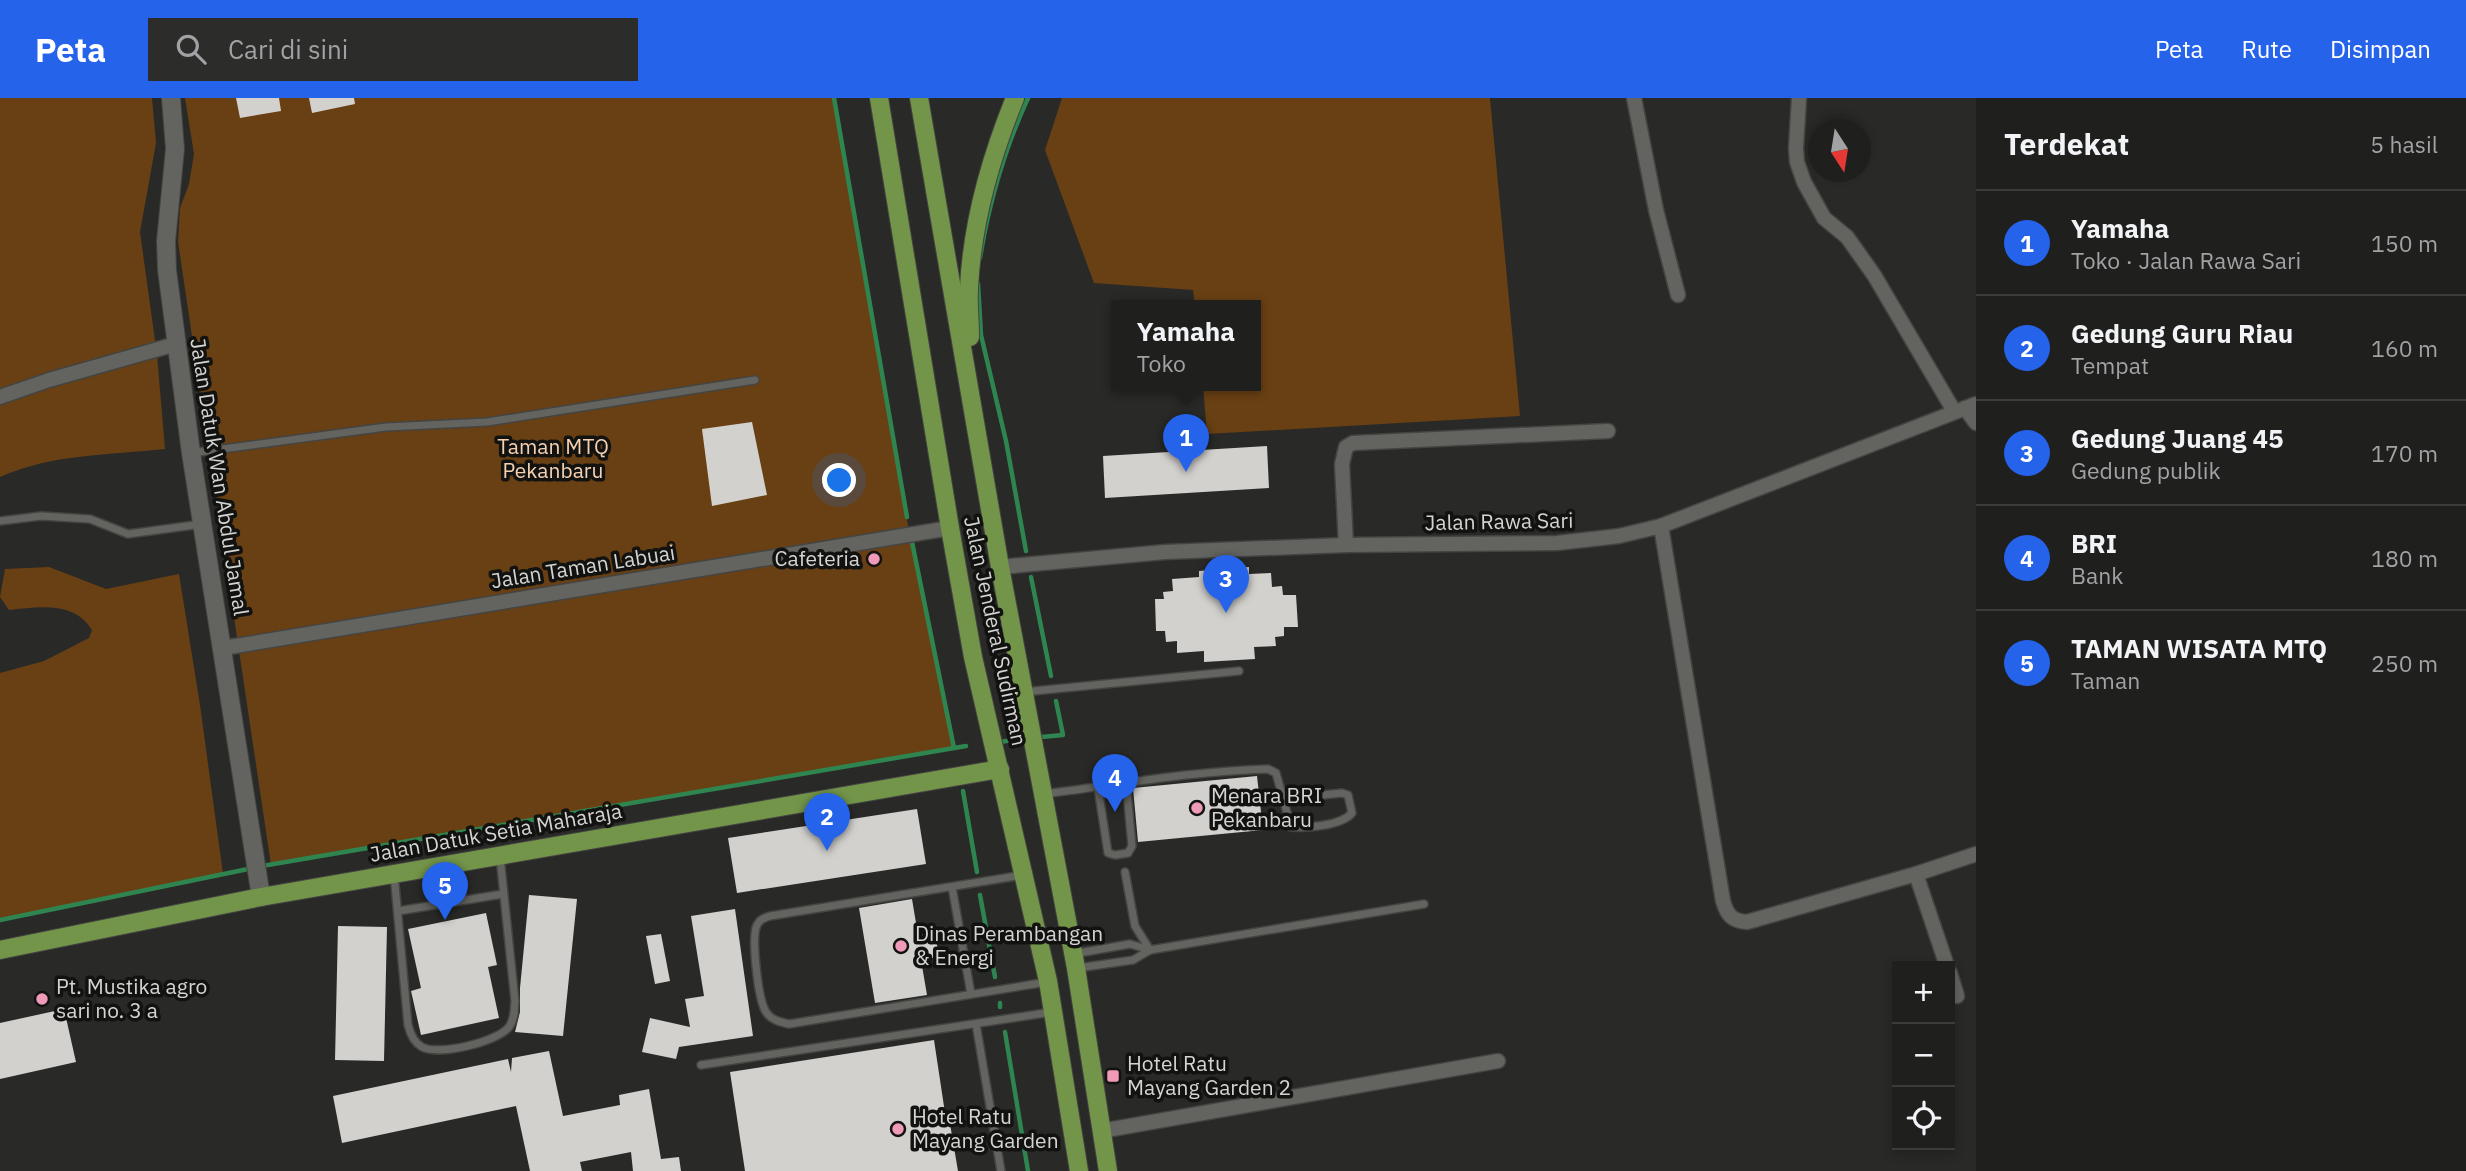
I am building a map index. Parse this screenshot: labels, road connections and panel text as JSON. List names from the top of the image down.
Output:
{
  "streets": {
    "main road": ["Jalan Jenderal Sudirman", "Jalan Datuk Setia Maharaja"],
    "street": ["Jalan Datuk Wan Abdul Jamal", "Jalan Rawa Sari", "Jalan Taman Labuai"]
  },
  "crossings": [
    ["Jalan Datuk Wan Abdul Jamal", "Jalan Taman Labuai"],
    ["Jalan Datuk Wan Abdul Jamal", "Jalan Datuk Setia Maharaja"],
    ["Jalan Rawa Sari", "Jalan Jenderal Sudirman"],
    ["Jalan Taman Labuai", "Jalan Jenderal Sudirman"],
    ["Jalan Jenderal Sudirman", "Jalan Datuk Setia Maharaja"]
  ],
  "parks": ["Taman MTQ Pekanbaru"],
  "places": {
    "other": [
      "Cafeteria",
      "Menara BRI Pekanbaru",
      "Dinas Perambangan & Energi",
      "Pt. Mustika agro sari no. 3 a",
      "Hotel Ratu Mayang Garden"
    ],
    "transit": ["Hotel Ratu Mayang Garden 2"]
  },
  "north": "bottom",
  "page": {
    "header": "Peta",
    "search": "Cari di sini",
    "nav": ["Peta", "Rute", "Disimpan"],
    "heading": ["Terdekat", "5 hasil"],
    "list": [
      {
        "mark": "1",
        "name": "Yamaha",
        "note": "Toko · Jalan Rawa Sari",
        "value": "150 m"
      },
      {
        "mark": "2",
        "name": "Gedung Guru Riau",
        "note": "Tempat",
        "value": "160 m"
      },
      {
        "mark": "3",
        "name": "Gedung Juang 45",
        "note": "Gedung publik",
        "value": "170 m"
      },
      {
        "mark": "4",
        "name": "BRI",
        "note": "Bank",
        "value": "180 m"
      },
      {
        "mark": "5",
        "name": "TAMAN WISATA MTQ",
        "note": "Taman",
        "value": "250 m"
      }
    ],
    "popup": ["Yamaha", "Toko"],
    "pins": [
      "1",
      "3",
      "4",
      "2",
      "5"
    ],
    "map_buttons": ["+", "−"]
  }
}
